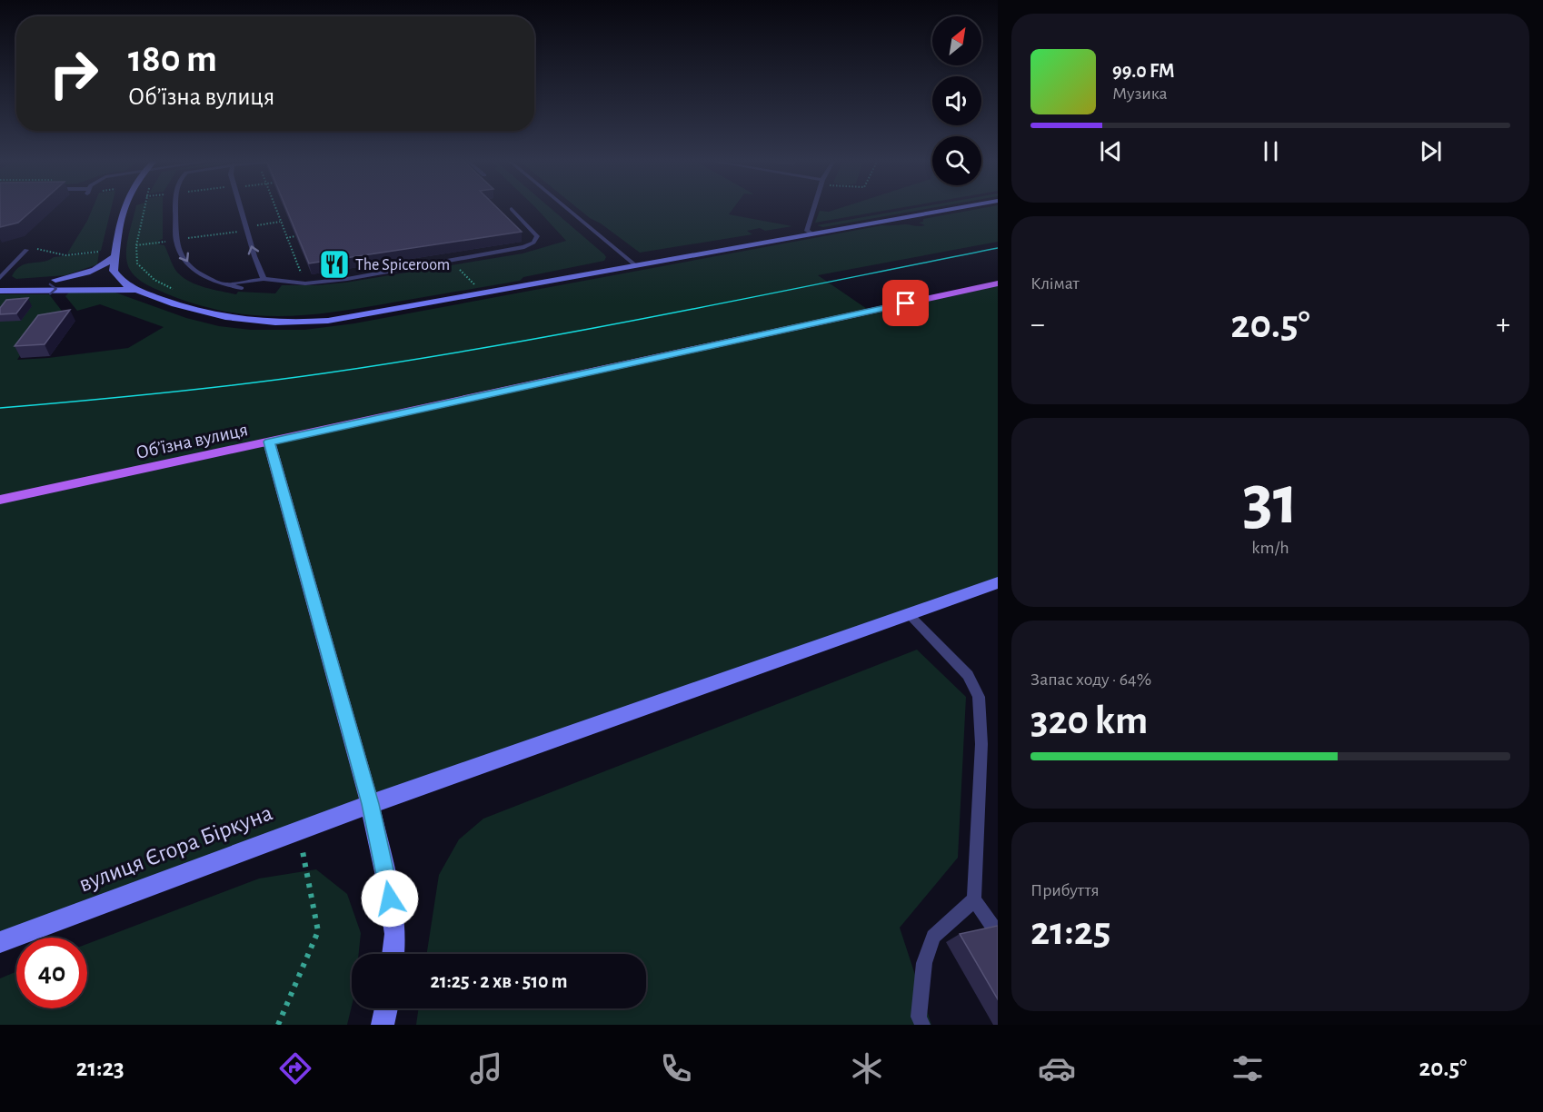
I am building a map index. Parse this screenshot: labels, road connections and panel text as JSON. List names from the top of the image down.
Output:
{
  "streets": {
    "main road": ["Обʼїзна вулиця"],
    "street": ["вулиця Єгора Біркуна"]
  },
  "places": {
    "restaurant": ["The Spiceroom"]
  },
  "north": "top right",
  "page": {
    "turn": ["180 m", "Обʼїзна вулиця"],
    "song": ["99.0 FM", "Музика"],
    "tile": [
      "Клімат",
      ["31", "km/h"],
      ["Запас ходу · 64%", "320 km"],
      ["Прибуття", "21:25"]
    ],
    "heat": ["−", "20.5°", "+"],
    "limit": "40",
    "trip": "21:25 · 2 хв · 510 m",
    "tabs": ["21:23", "20.5°"]
  }
}
